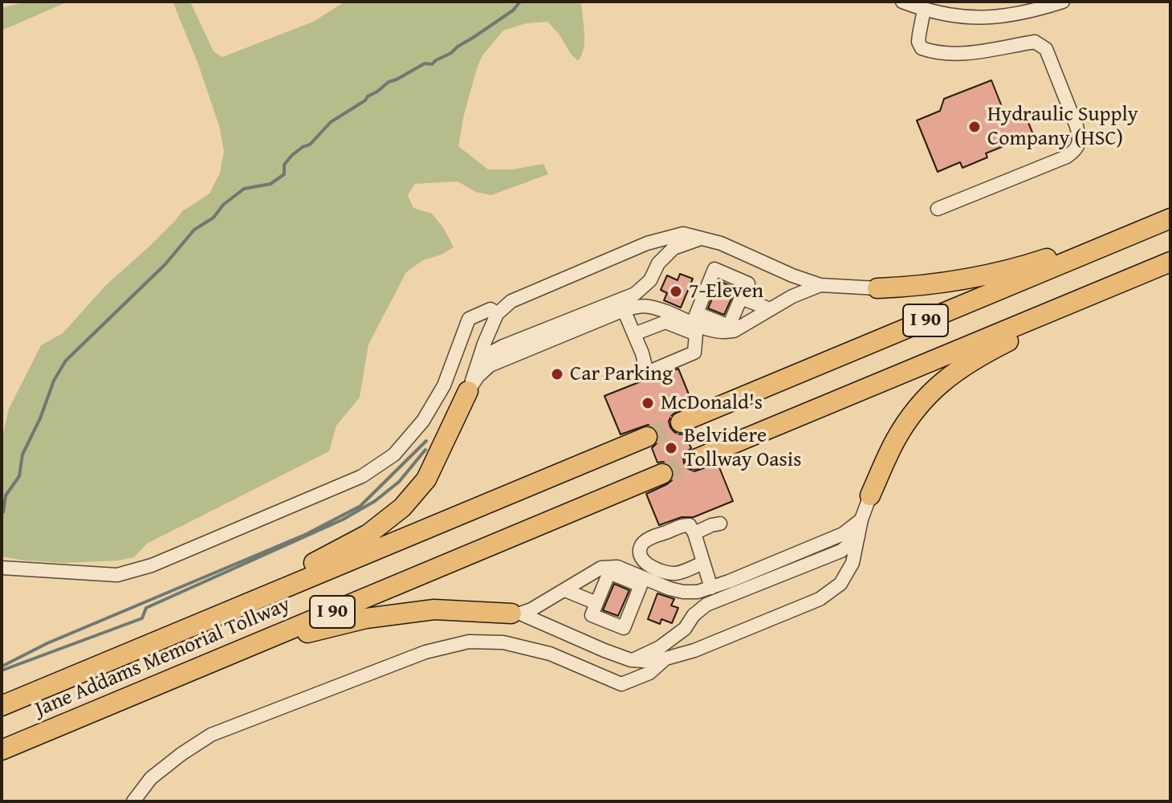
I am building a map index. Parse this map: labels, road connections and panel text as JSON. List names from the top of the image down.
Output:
{
  "streets": {
    "highway": ["I 90", "Jane Addams Memorial Tollway"]
  },
  "places": [
    "Hydraulic Supply Company (HSC)",
    "7-Eleven",
    "Car Parking",
    "McDonald's",
    "Belvidere Tollway Oasis"
  ]
}
